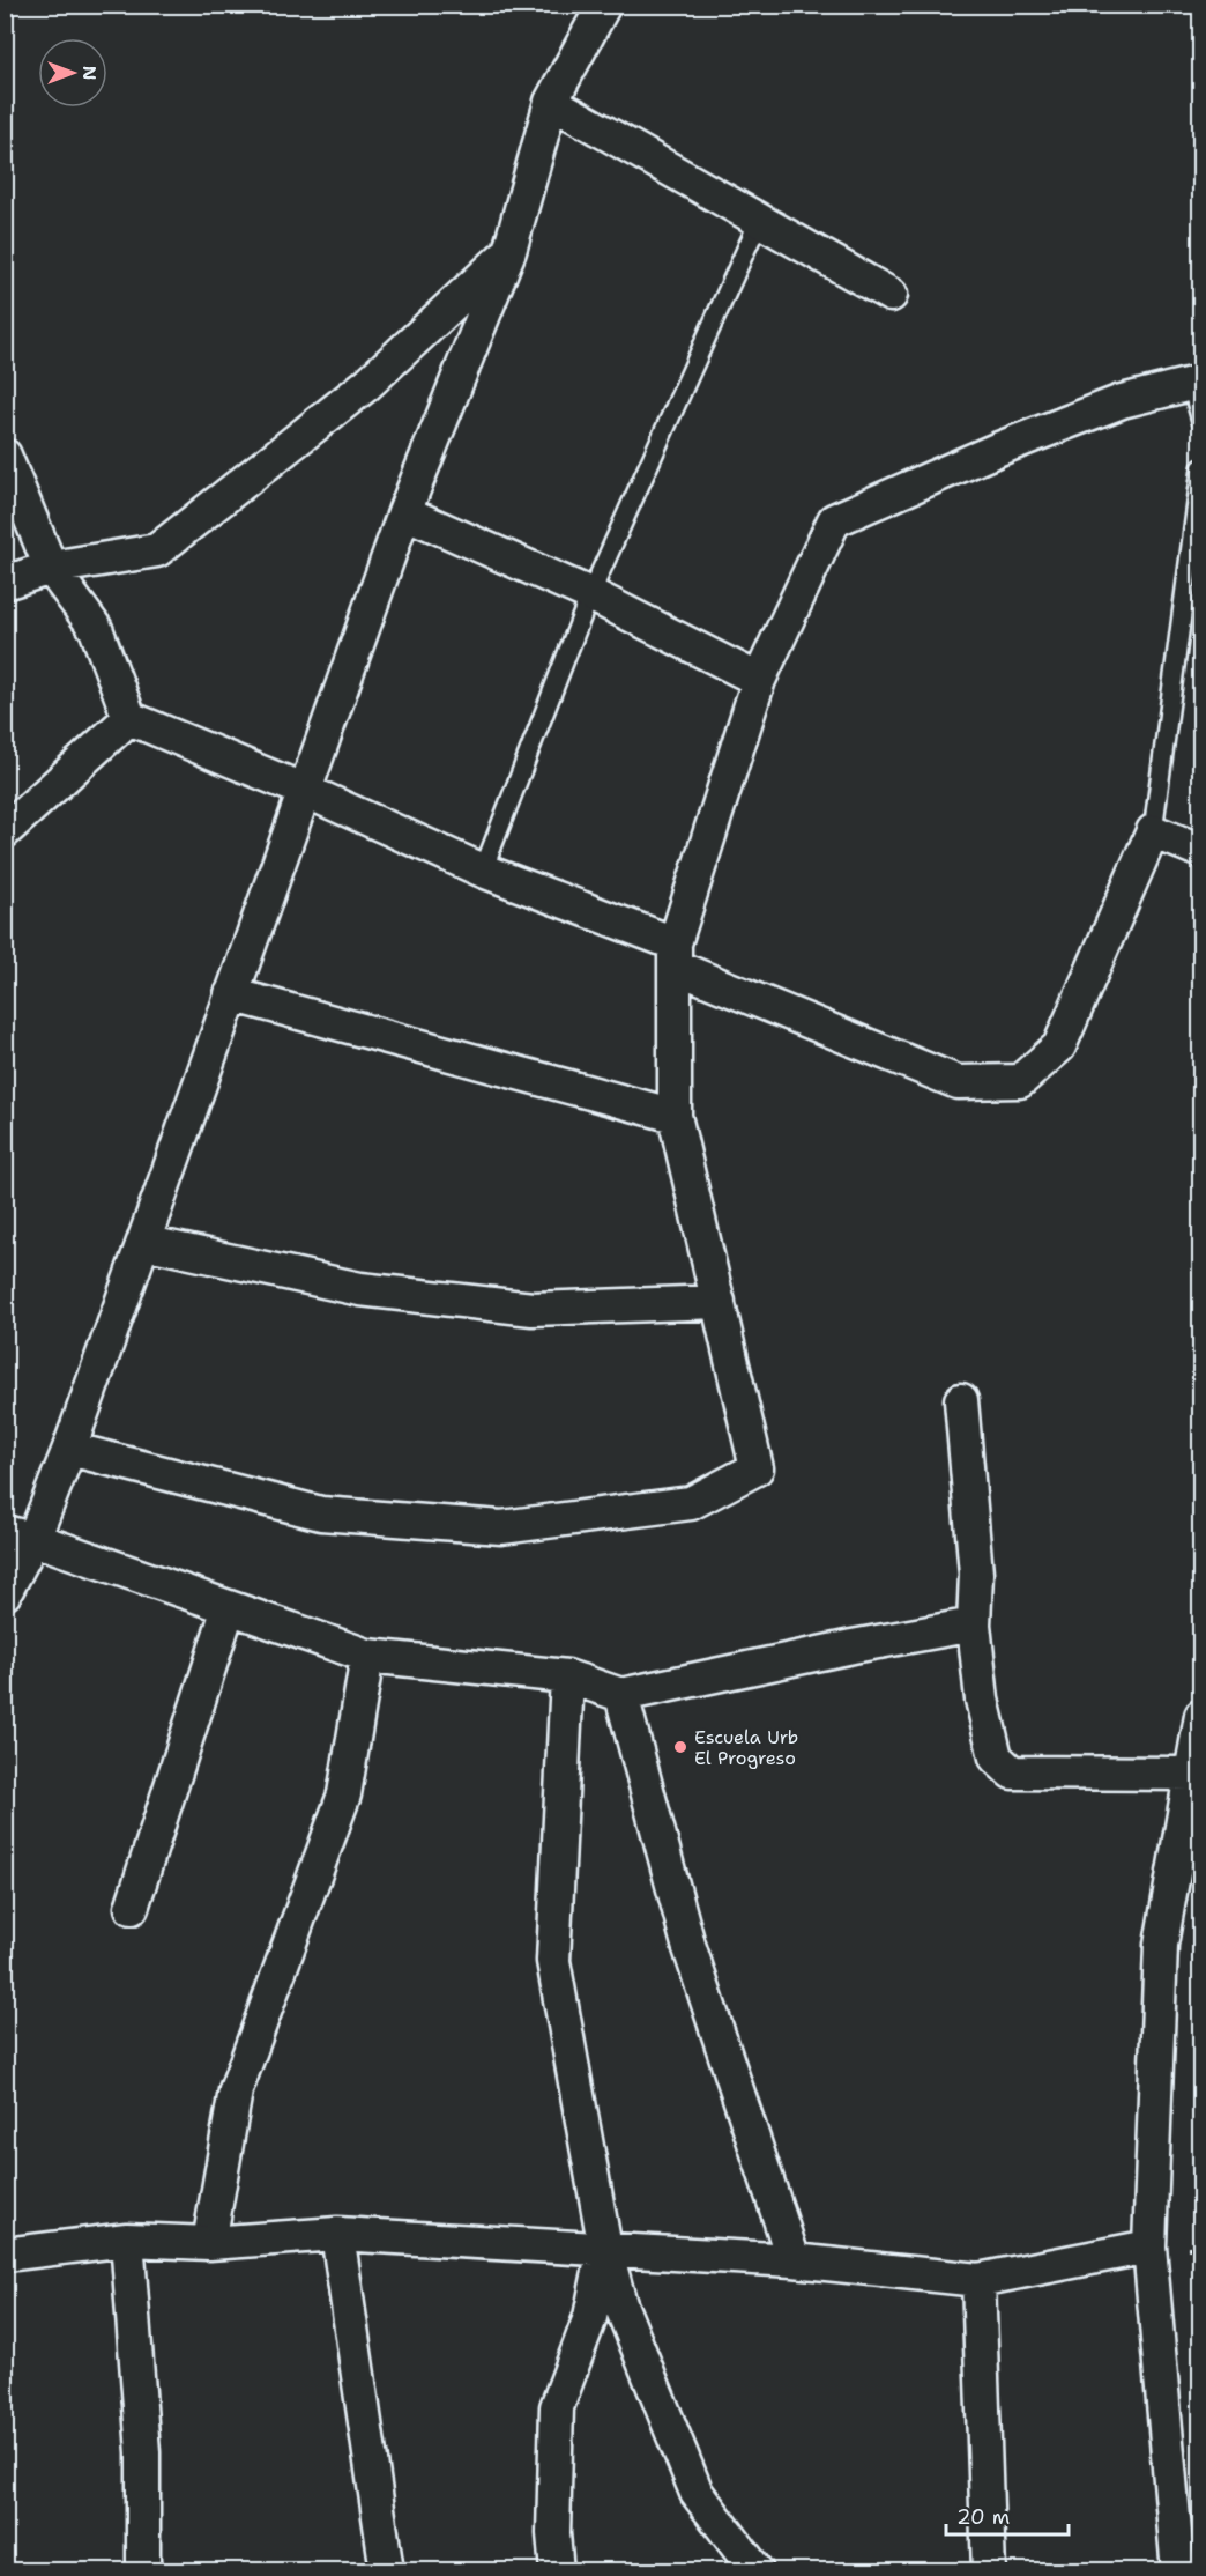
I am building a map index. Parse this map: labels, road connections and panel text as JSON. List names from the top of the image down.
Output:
{
  "places": ["Escuela Urb El Progreso"],
  "scale_bar": "20 m",
  "north": "right"
}
